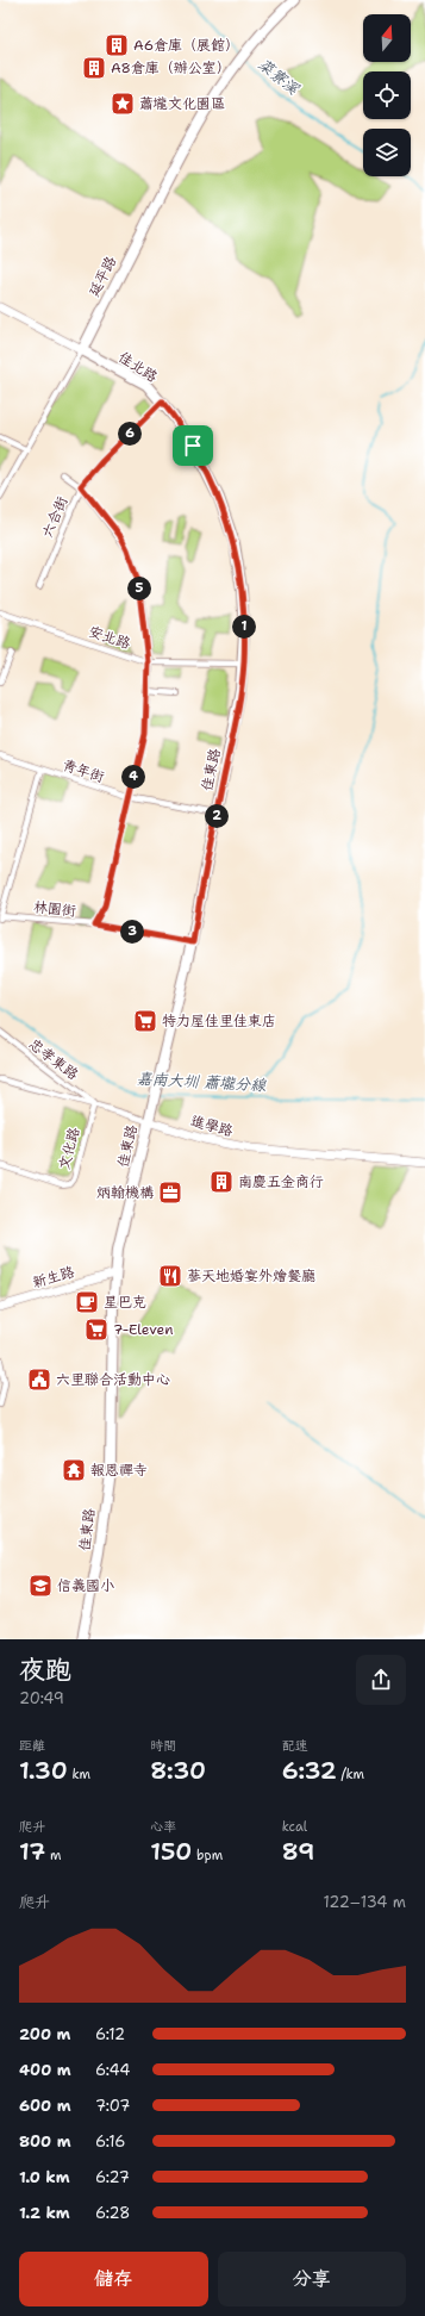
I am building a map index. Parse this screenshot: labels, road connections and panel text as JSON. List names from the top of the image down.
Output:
{
  "streets": {
    "main road": [
      "延平路",
      "佳北路",
      "佳東路",
      "進學路",
      "新生路"
    ],
    "street": [
      "六合街",
      "安北路",
      "青年街",
      "林園街",
      "忠孝東路",
      "文化路"
    ]
  },
  "crossings": [
    ["延平路", "佳北路"],
    ["佳北路", "六合街"],
    ["佳北路", "安北路"],
    ["佳北路", "佳東路"],
    ["安北路", "佳東路"],
    ["佳東路", "青年街"],
    ["佳東路", "林園街"],
    ["佳東路", "進學路"],
    ["佳東路", "新生路"],
    ["忠孝東路", "進學路"],
    ["忠孝東路", "文化路"],
    ["進學路", "文化路"]
  ],
  "water": ["菜寮溪", "嘉南大圳 蕭壠分線"],
  "places": {
    "building": ["A6倉庫（展館）", "A8倉庫（辦公室）", "南慶五金商行"],
    "place": ["蕭壠文化園區"],
    "supermarket": ["特力屋佳里佳東店", "7-Eleven"],
    "office": ["炳翰機構"],
    "restaurant": ["蔘天地婚宴外燴餐廳"],
    "cafe": ["星巴克"],
    "public building": ["六里聯合活動中心"],
    "temple": ["報恩禪寺"],
    "school or university": ["信義國小"]
  },
  "north": "top",
  "page": {
    "pins": [
      "6",
      "5",
      "1",
      "4",
      "2",
      "3"
    ],
    "heading": ["夜跑", "20:49"],
    "stats": [
      ["距離", "1.30 km"],
      ["時間", "8:30"],
      ["配速", "6:32 /km"],
      ["爬升", "17 m"],
      ["心率", "150 bpm"],
      ["kcal", "89"]
    ],
    "chart": ["爬升", "122–134 m"],
    "list": [
      {
        "name": "200 m",
        "note": "6:12"
      },
      {
        "name": "400 m",
        "note": "6:44"
      },
      {
        "name": "600 m",
        "note": "7:07"
      },
      {
        "name": "800 m",
        "note": "6:16"
      },
      {
        "name": "1.0 km",
        "note": "6:27"
      },
      {
        "name": "1.2 km",
        "note": "6:28"
      }
    ],
    "buttons": ["儲存", "分享"]
  }
}
